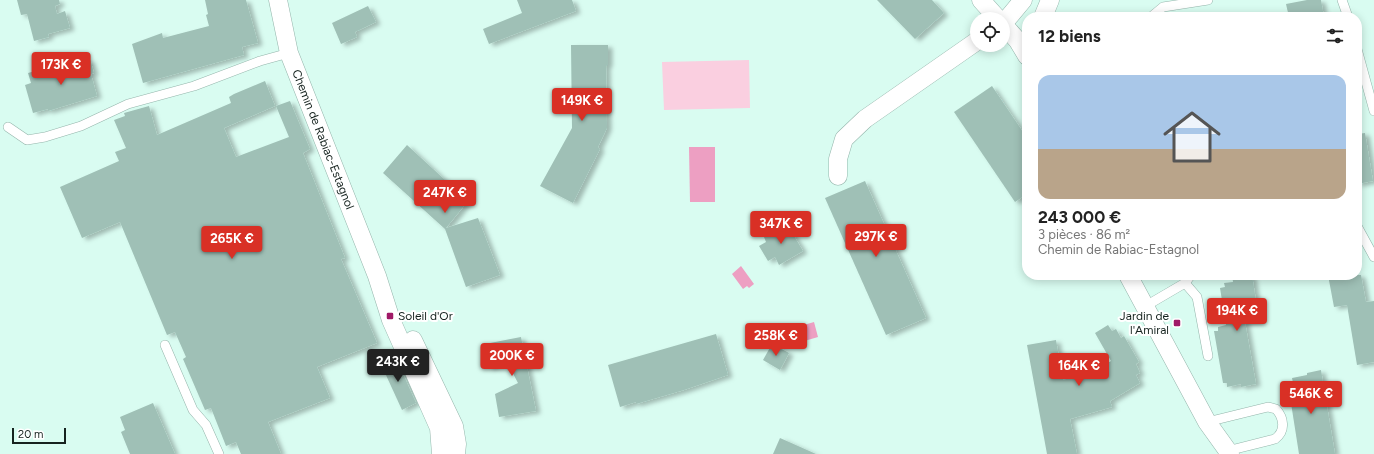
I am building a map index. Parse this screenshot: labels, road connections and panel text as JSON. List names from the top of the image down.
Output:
{
  "streets": {
    "street": ["Chemin de Rabiac-Estagnol"]
  },
  "places": {
    "transit": ["Soleil d'Or", "Jardin de l'Amiral"]
  },
  "scale_bar": "20 m",
  "page": {
    "heading": "12 biens",
    "price": [
      "173K €",
      "149K €",
      "247K €",
      "347K €",
      "297K €",
      "265K €",
      "194K €",
      "258K €",
      "200K €",
      "243K €",
      "164K €",
      "546K €"
    ],
    "list": [
      {
        "name": "243 000 €",
        "note": "3 pièces · 86 m² · Chemin de Rabiac-Estagnol"
      }
    ],
    "scale": "20 m"
  }
}
